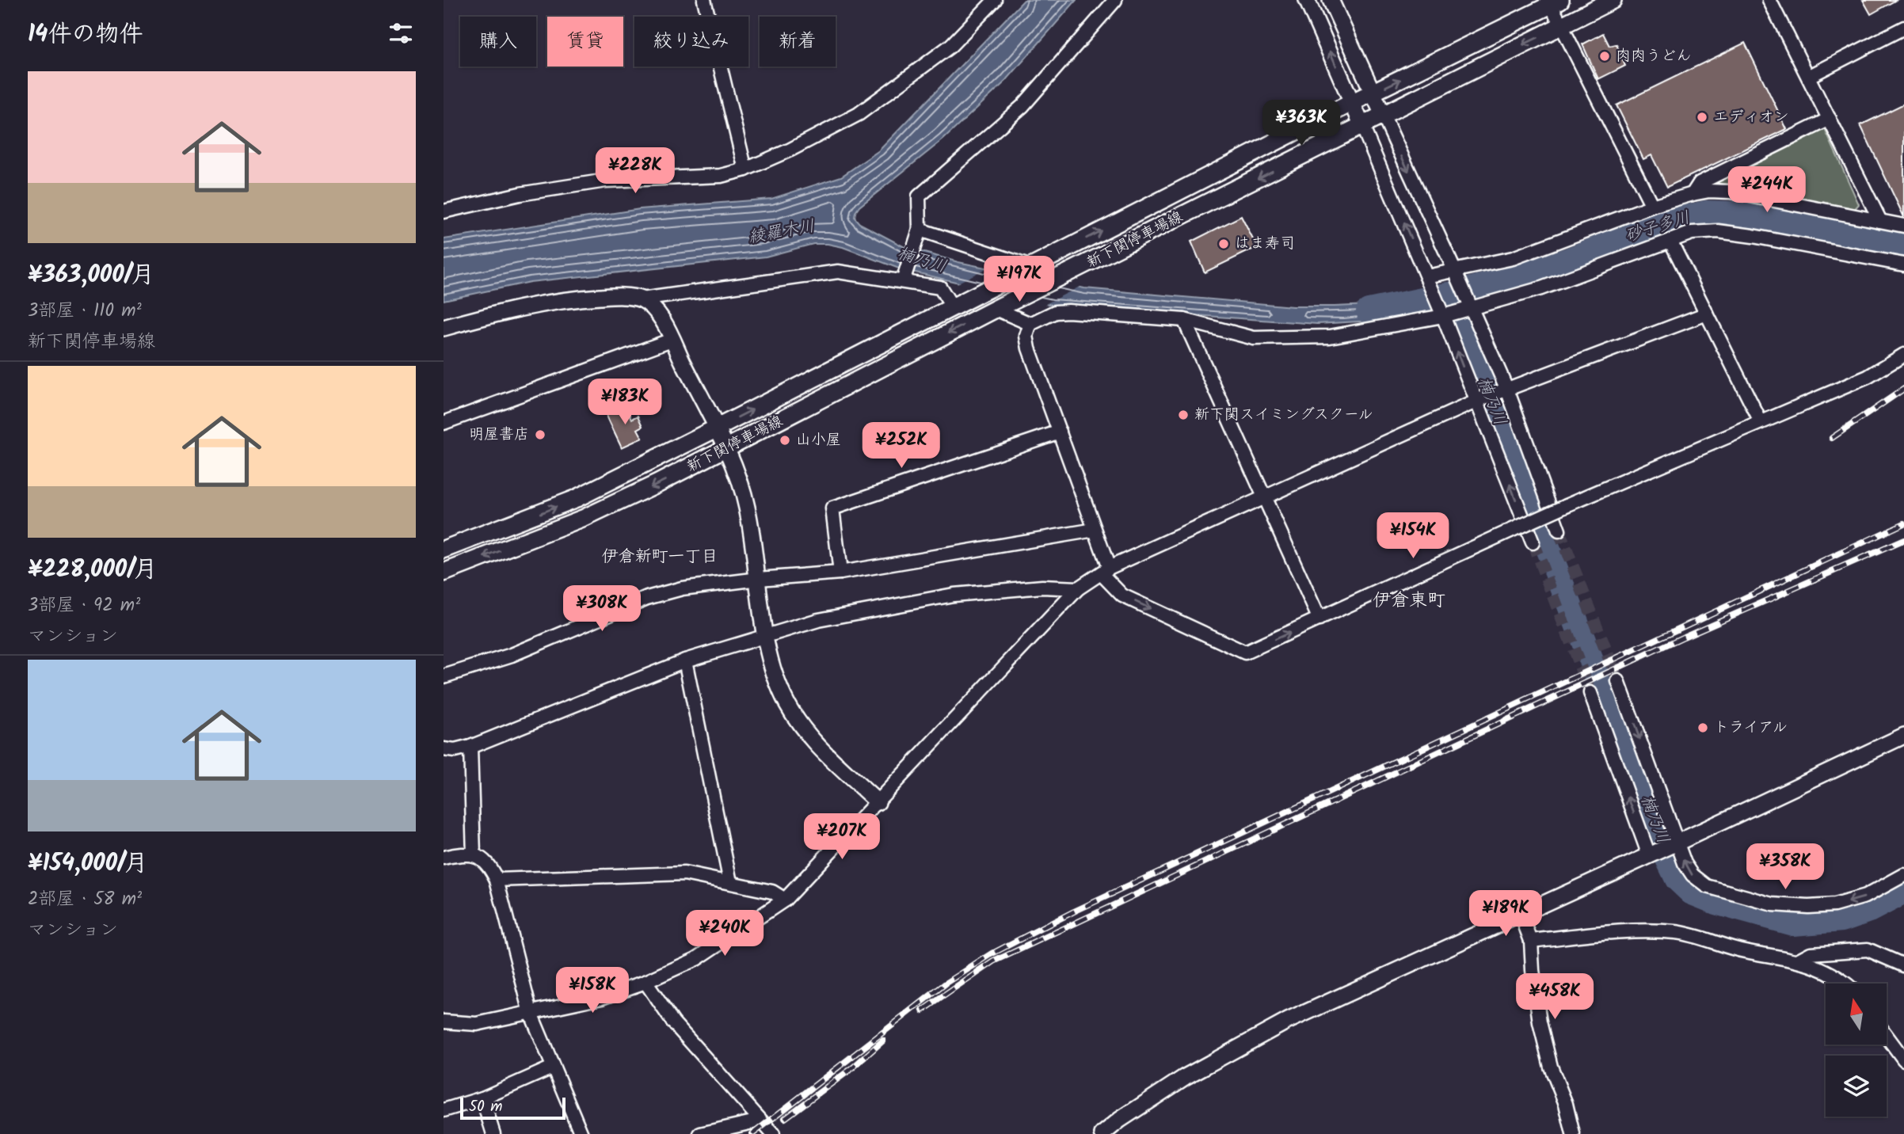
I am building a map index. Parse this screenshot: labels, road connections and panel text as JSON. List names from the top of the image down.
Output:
{
  "streets": {
    "main road": ["新下関停車場線"]
  },
  "districts": ["伊倉新町一丁目", "伊倉東町"],
  "water": ["砂子多川", "綾羅木川", "楠乃川"],
  "places": [
    "肉肉うどん",
    "エディオン",
    "はま寿司",
    "新下関スイミングスクール",
    "明屋書店",
    "山小屋",
    "トライアル"
  ],
  "scale_bar": "50 m",
  "north": "top",
  "page": {
    "heading": "14件の物件",
    "chip": [
      "購入",
      "賃貸",
      "絞り込み",
      "新着"
    ],
    "list": [
      {
        "name": "¥363,000/月",
        "note": "3部屋 · 110 m² · 新下関停車場線"
      },
      {
        "name": "¥228,000/月",
        "note": "3部屋 · 92 m² · マンション"
      },
      {
        "name": "¥154,000/月",
        "note": "2部屋 · 58 m² · マンション"
      }
    ],
    "price": [
      "¥363K",
      "¥228K",
      "¥244K",
      "¥197K",
      "¥183K",
      "¥252K",
      "¥154K",
      "¥308K",
      "¥207K",
      "¥358K",
      "¥189K",
      "¥240K",
      "¥158K",
      "¥458K"
    ],
    "scale": "50 m"
  }
}
